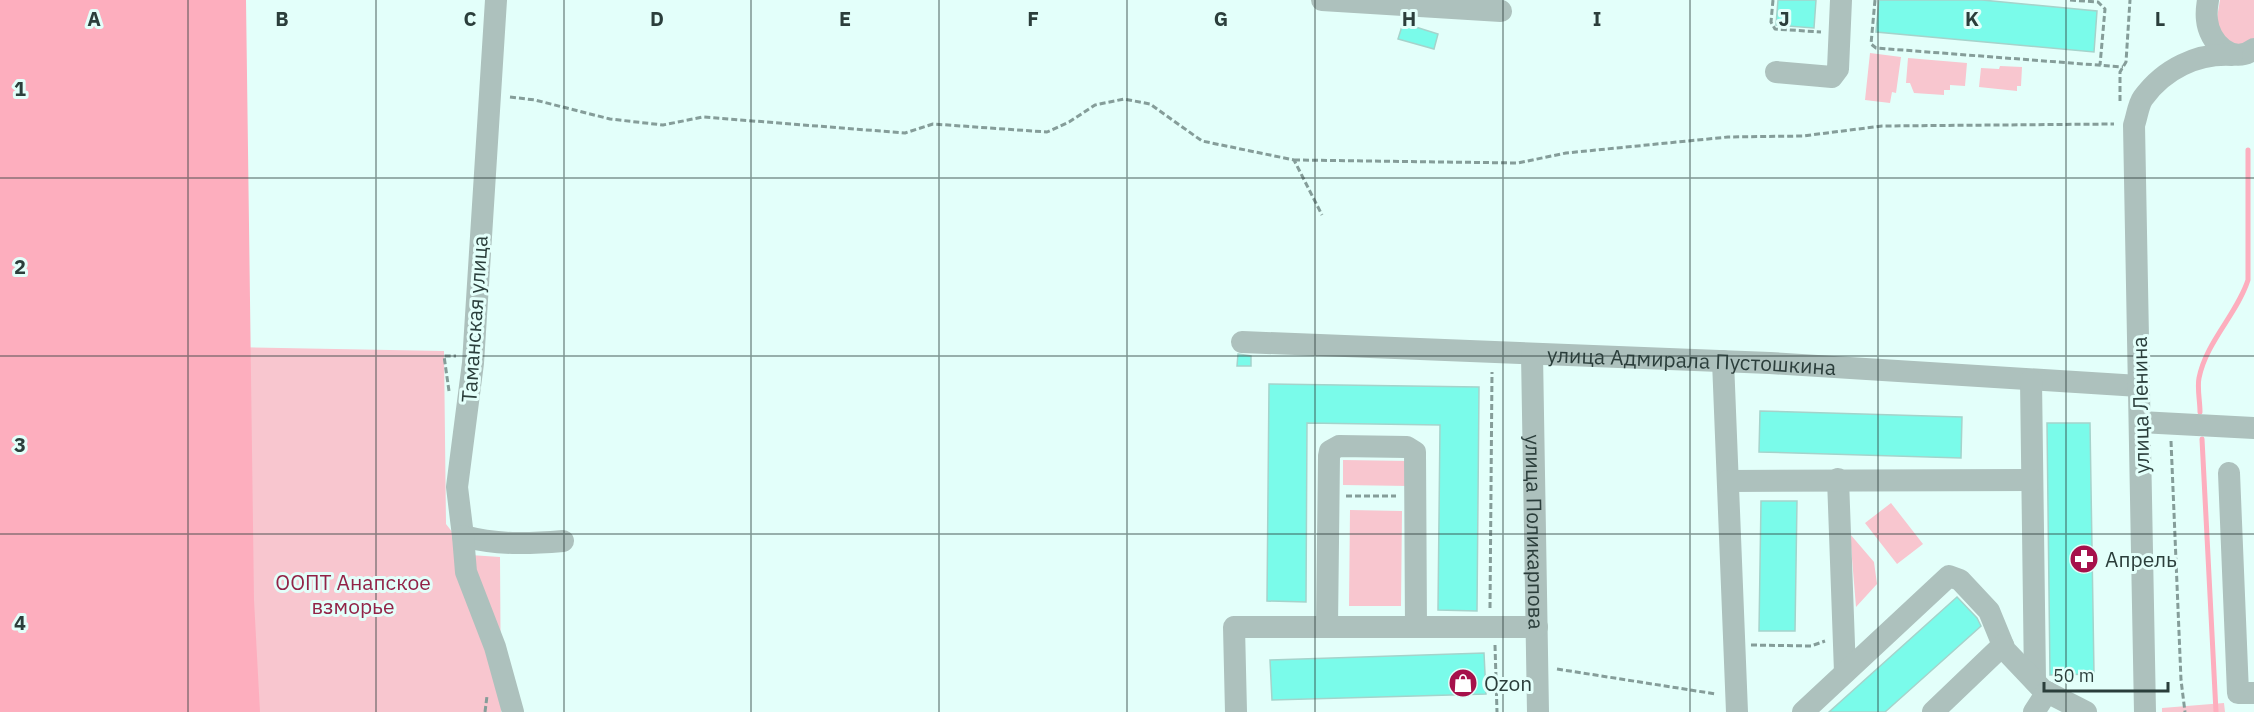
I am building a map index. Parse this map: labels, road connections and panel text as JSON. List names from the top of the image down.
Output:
{
  "streets": {
    "street": [
      "Таманская улица",
      "улица Адмирала Пустошкина",
      "улица Ленина",
      "улица Поликарпова"
    ]
  },
  "crossings": [
    ["улица Адмирала Пустошкина", "улица Ленина"],
    ["улица Адмирала Пустошкина", "улица Поликарпова"]
  ],
  "parks": ["ООПТ Анапское взморье"],
  "places": {
    "pharmacy": ["Апрель"],
    "shop": ["Ozon"]
  },
  "scale_bar": "50 m",
  "grid": {
    "columns": [
      "A",
      "B",
      "C",
      "D",
      "E",
      "F",
      "G",
      "H",
      "I",
      "J",
      "K",
      "L"
    ],
    "rows": [
      "1",
      "2",
      "3",
      "4"
    ]
  }
}
